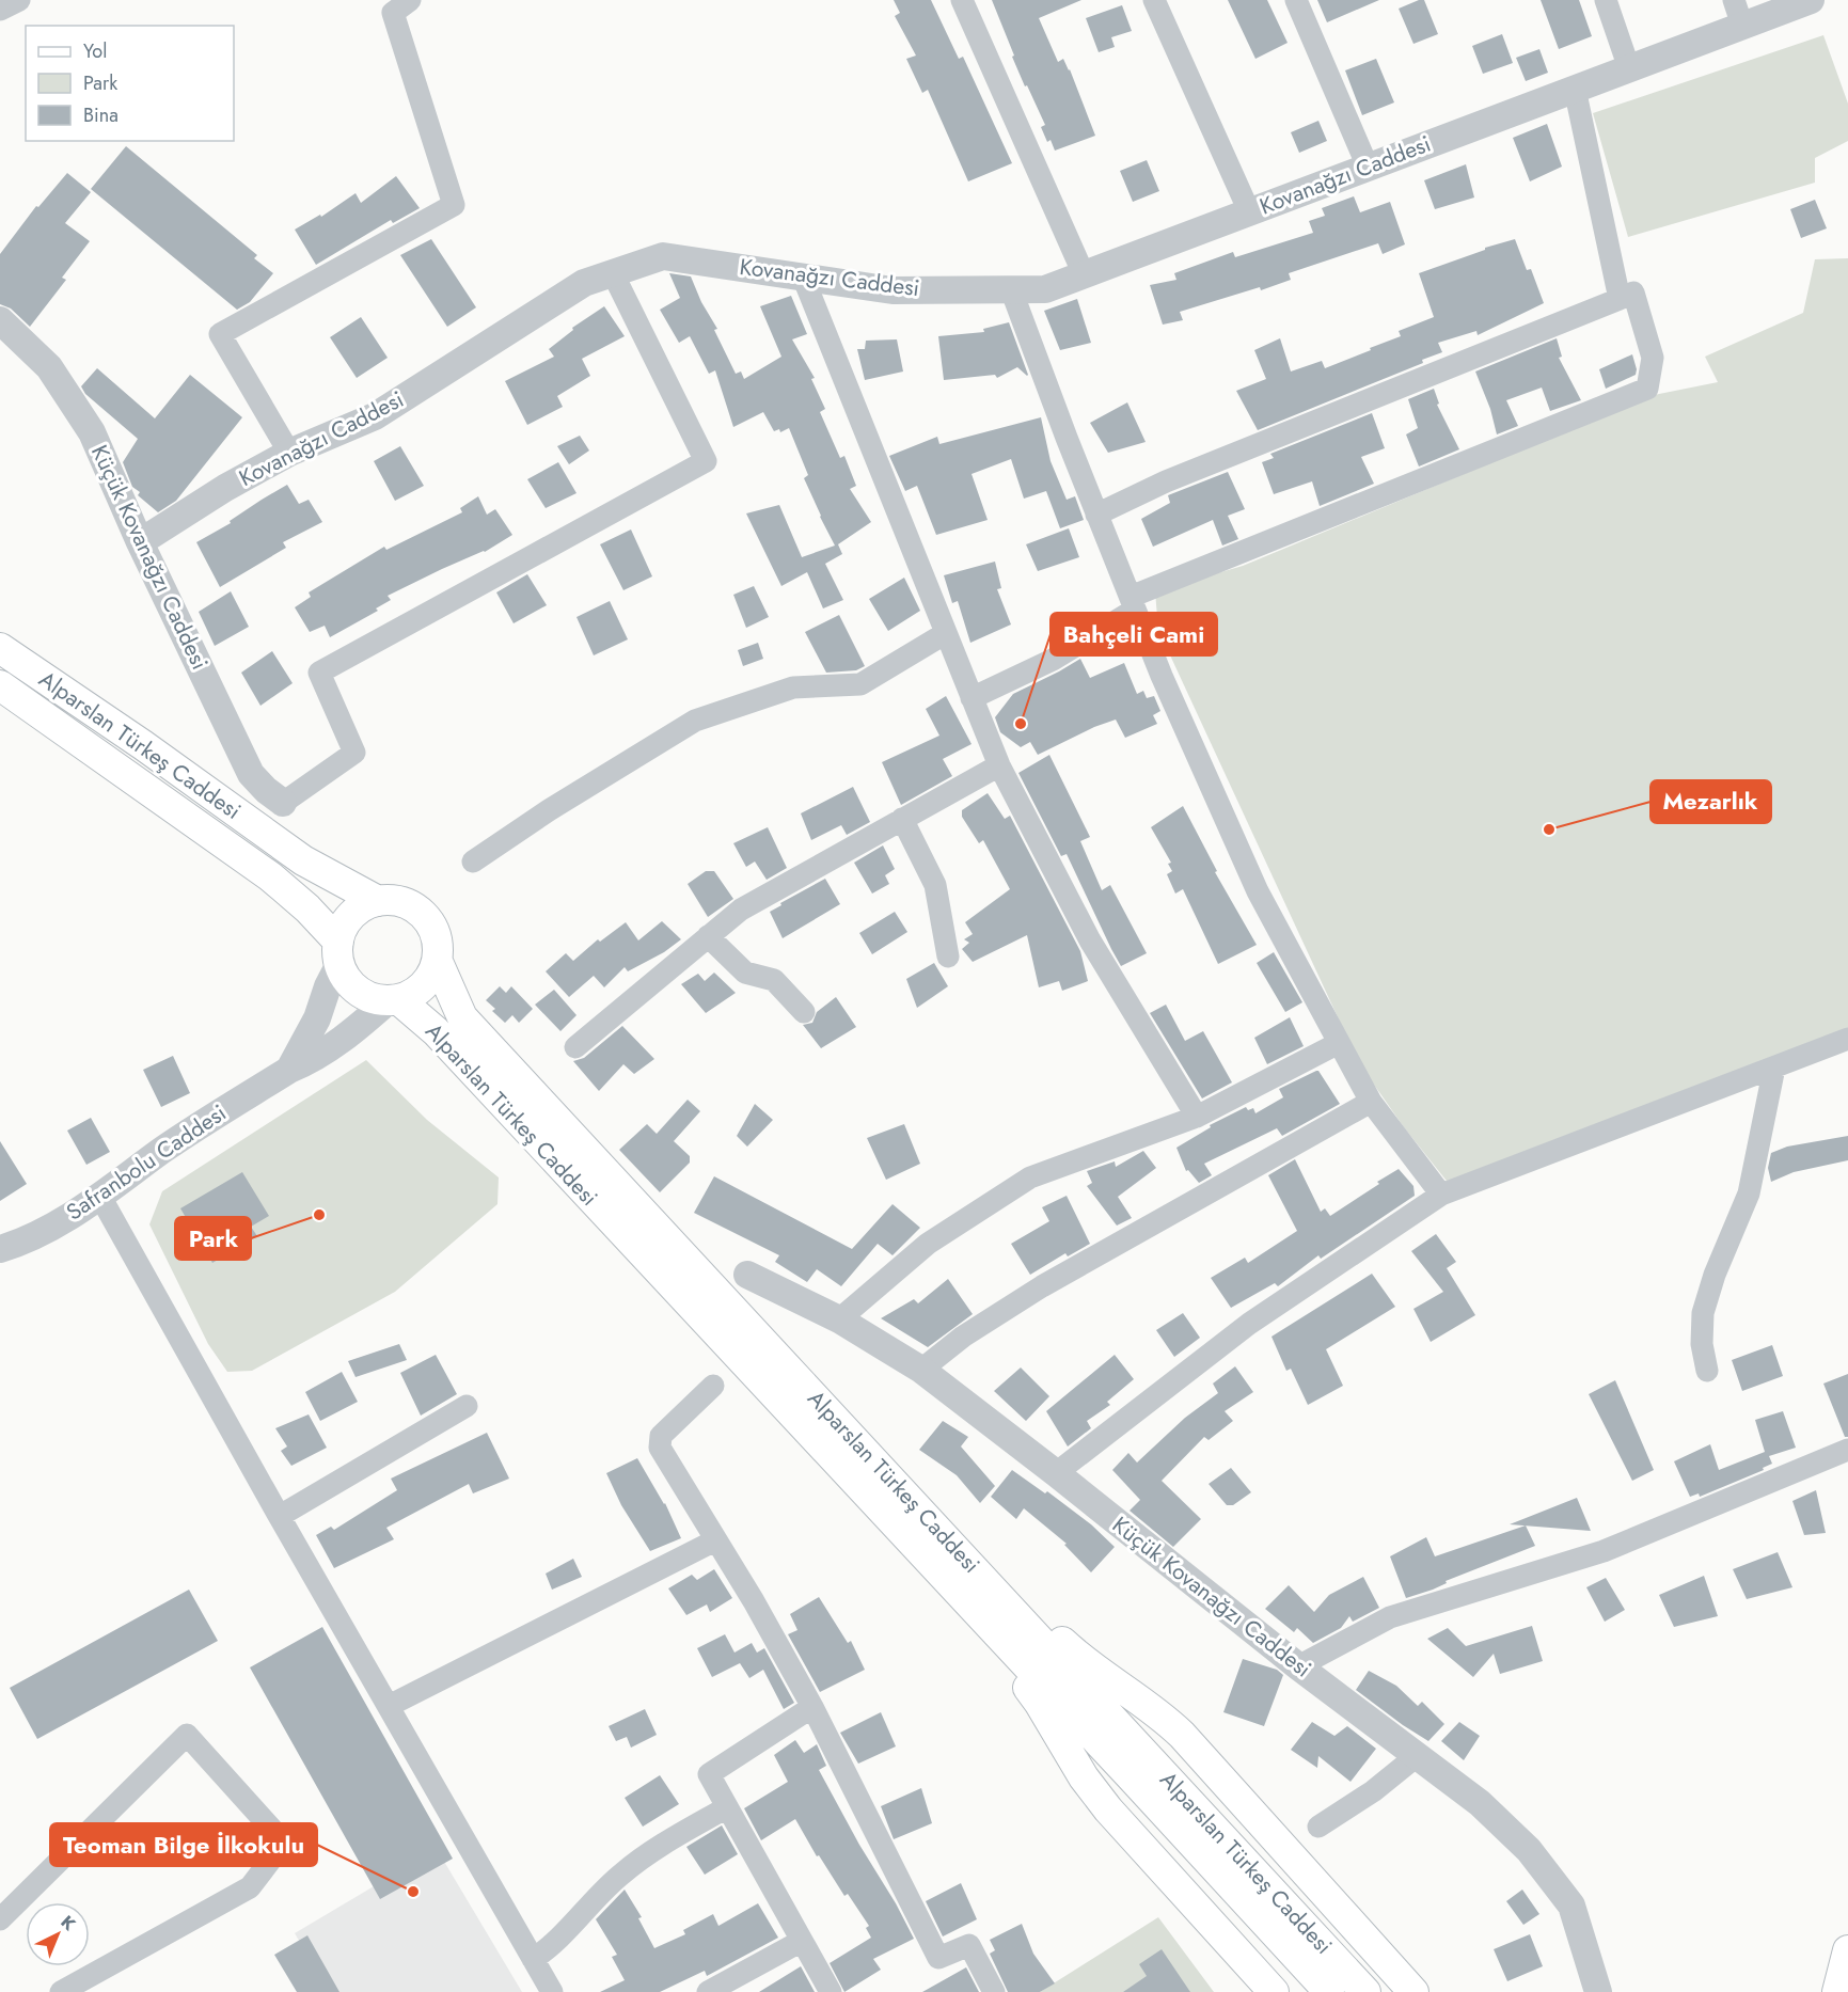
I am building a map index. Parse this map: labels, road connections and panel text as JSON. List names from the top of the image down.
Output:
{
  "streets": {
    "main road": ["Alparslan Türkeş Caddesi"],
    "street": ["Kovanağzı Caddesi", "Küçük Kovanağzı Caddesi", "Safranbolu Caddesi"]
  },
  "crossings": [
    ["Kovanağzı Caddesi", "Küçük Kovanağzı Caddesi"],
    ["Alparslan Türkeş Caddesi", "Safranbolu Caddesi"]
  ],
  "places": [
    "Bahçeli Cami",
    "Mezarlık",
    "Park",
    "Teoman Bilge İlkokulu"
  ],
  "legend": ["Yol", "Park", "Bina"],
  "north": "top right"
}
